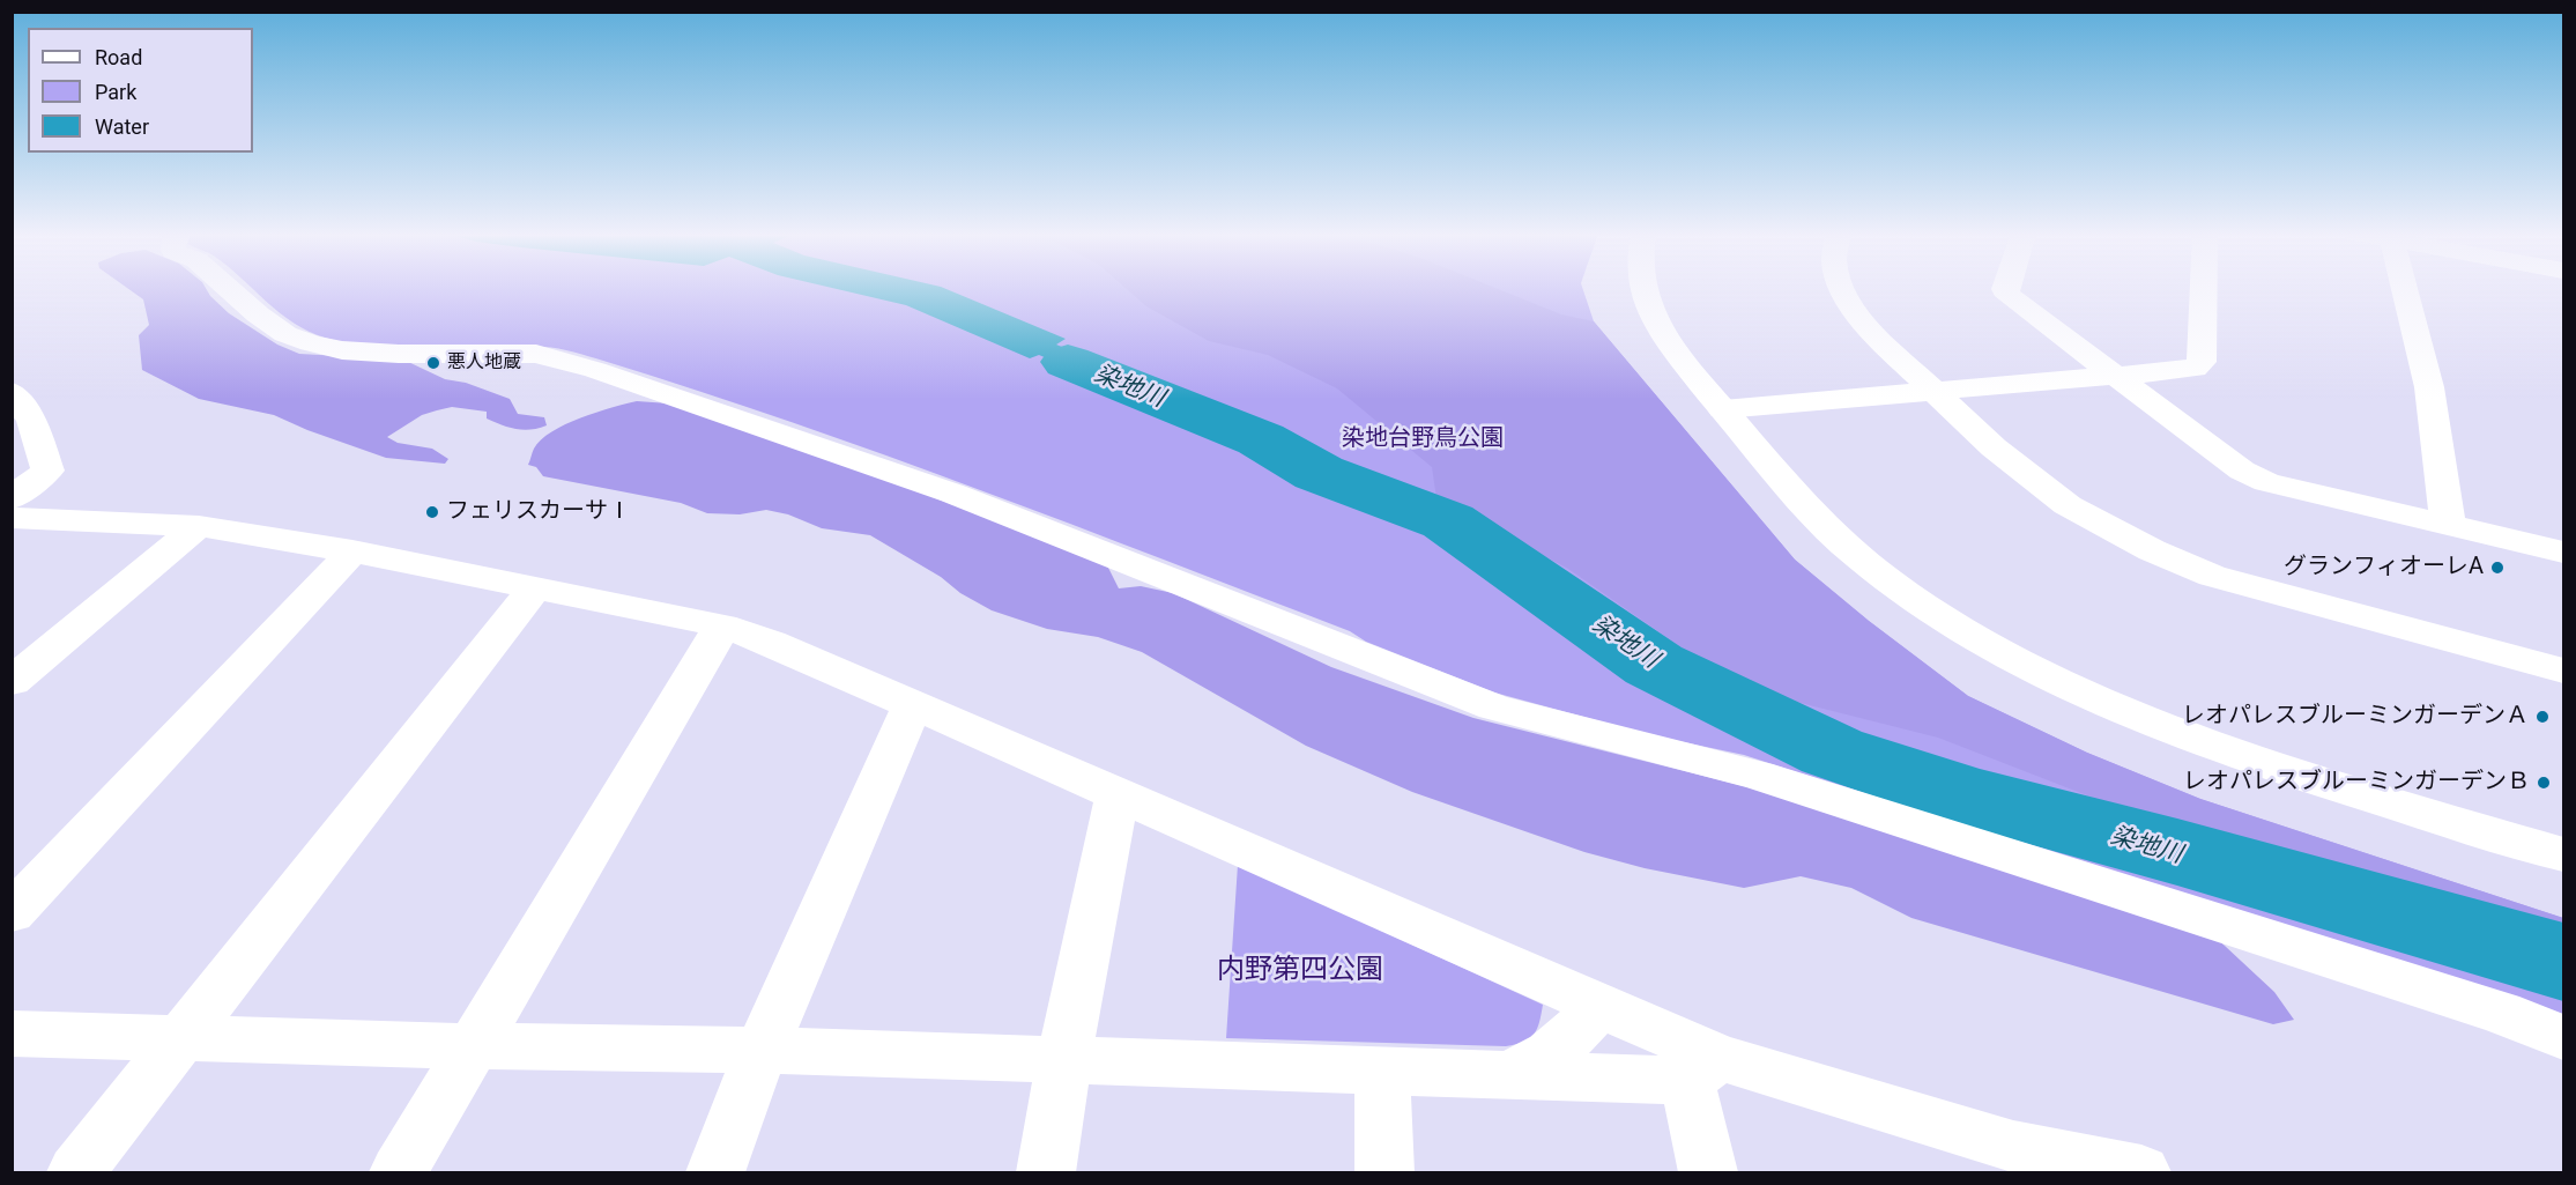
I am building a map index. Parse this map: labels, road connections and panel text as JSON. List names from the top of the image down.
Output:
{
  "water": ["染地川"],
  "parks": ["染地台野鳥公園", "内野第四公園"],
  "places": [
    "悪人地蔵",
    "フェリスカーサⅠ",
    "グランフィオーレA",
    "レオパレスブルーミンガーデンＡ",
    "レオパレスブルーミンガーデンＢ"
  ],
  "legend": ["Road", "Park", "Water"]
}
